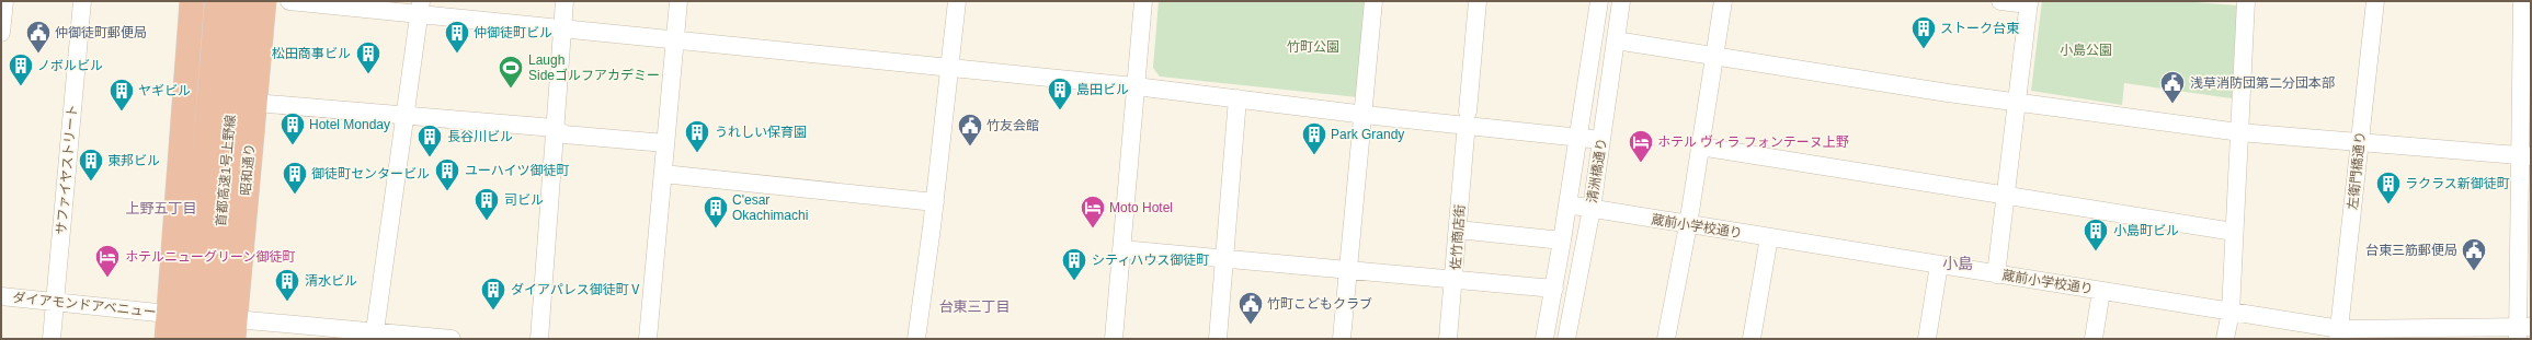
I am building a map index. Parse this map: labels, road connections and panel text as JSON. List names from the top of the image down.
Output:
{
  "streets": {
    "highway": ["昭和通り", "首都高速1号上野線"],
    "street": [
      "サファイヤストリート",
      "清洲橋通り",
      "左衛門橋通り",
      "蔵前小学校通り",
      "佐竹商店街",
      "ダイアモンドアベニュー"
    ]
  },
  "crossings": [
    ["サファイヤストリート", "ダイアモンドアベニュー"],
    ["清洲橋通り", "蔵前小学校通り"],
    ["左衛門橋通り", "蔵前小学校通り"]
  ],
  "districts": ["上野五丁目", "小島", "台東三丁目"],
  "parks": ["竹町公園", "小島公園"],
  "places": {
    "building": [
      "ストーク台東",
      "仲御徒町ビル",
      "松田商事ビル",
      "ノボルビル",
      "島田ビル",
      "ヤギビル",
      "Hotel Monday",
      "うれしい保育園",
      "Park Grandy",
      "長谷川ビル",
      "東邦ビル",
      "ユーハイツ御徒町",
      "御徒町センタービル",
      "ラクラス新御徒町",
      "司ビル",
      "C'esar Okachimachi",
      "小島町ビル",
      "シティハウス御徒町",
      "清水ビル",
      "ダイアパレス御徒町Ⅴ"
    ],
    "public building": [
      "仲御徒町郵便局",
      "浅草消防団第二分団本部",
      "竹友会館",
      "台東三筋郵便局",
      "竹町こどもクラブ"
    ],
    "sports": ["Laugh Sideゴルフアカデミー"],
    "hotel": ["ホテル ヴィラ フォンテーヌ上野", "Moto Hotel", "ホテルニューグリーン御徒町"]
  }
}
